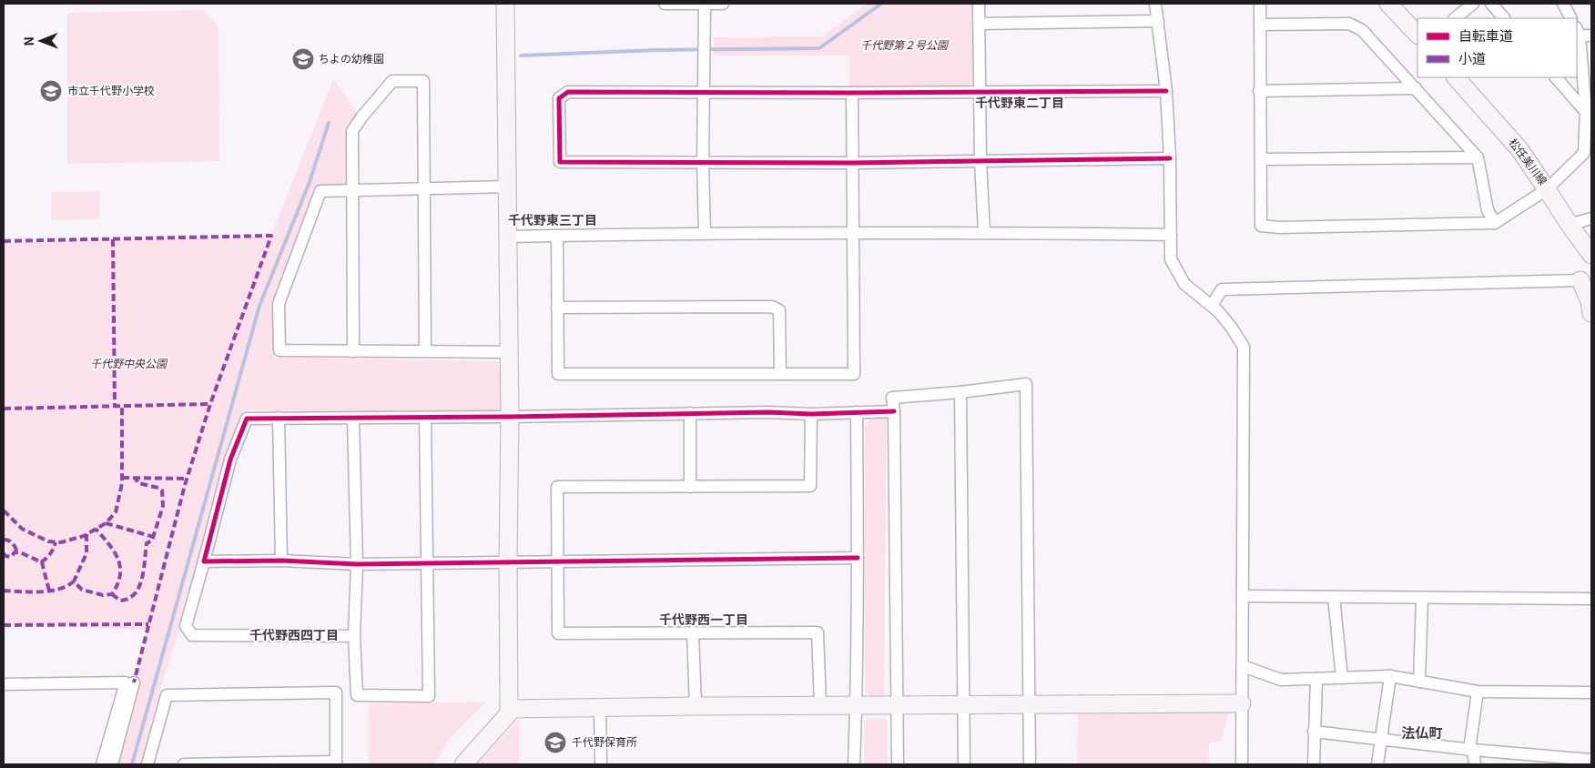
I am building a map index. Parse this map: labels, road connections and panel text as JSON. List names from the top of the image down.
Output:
{
  "streets": {
    "street": ["松任美川線"]
  },
  "districts": [
    "千代野東二丁目",
    "千代野東三丁目",
    "千代野西一丁目",
    "千代野西四丁目",
    "法仏町"
  ],
  "parks": ["千代野第２号公園", "千代野中央公園"],
  "places": {
    "school or university": ["ちよの幼稚園", "市立千代野小学校", "千代野保育所"]
  },
  "legend": ["自転車道", "小道"],
  "north": "left"
}
